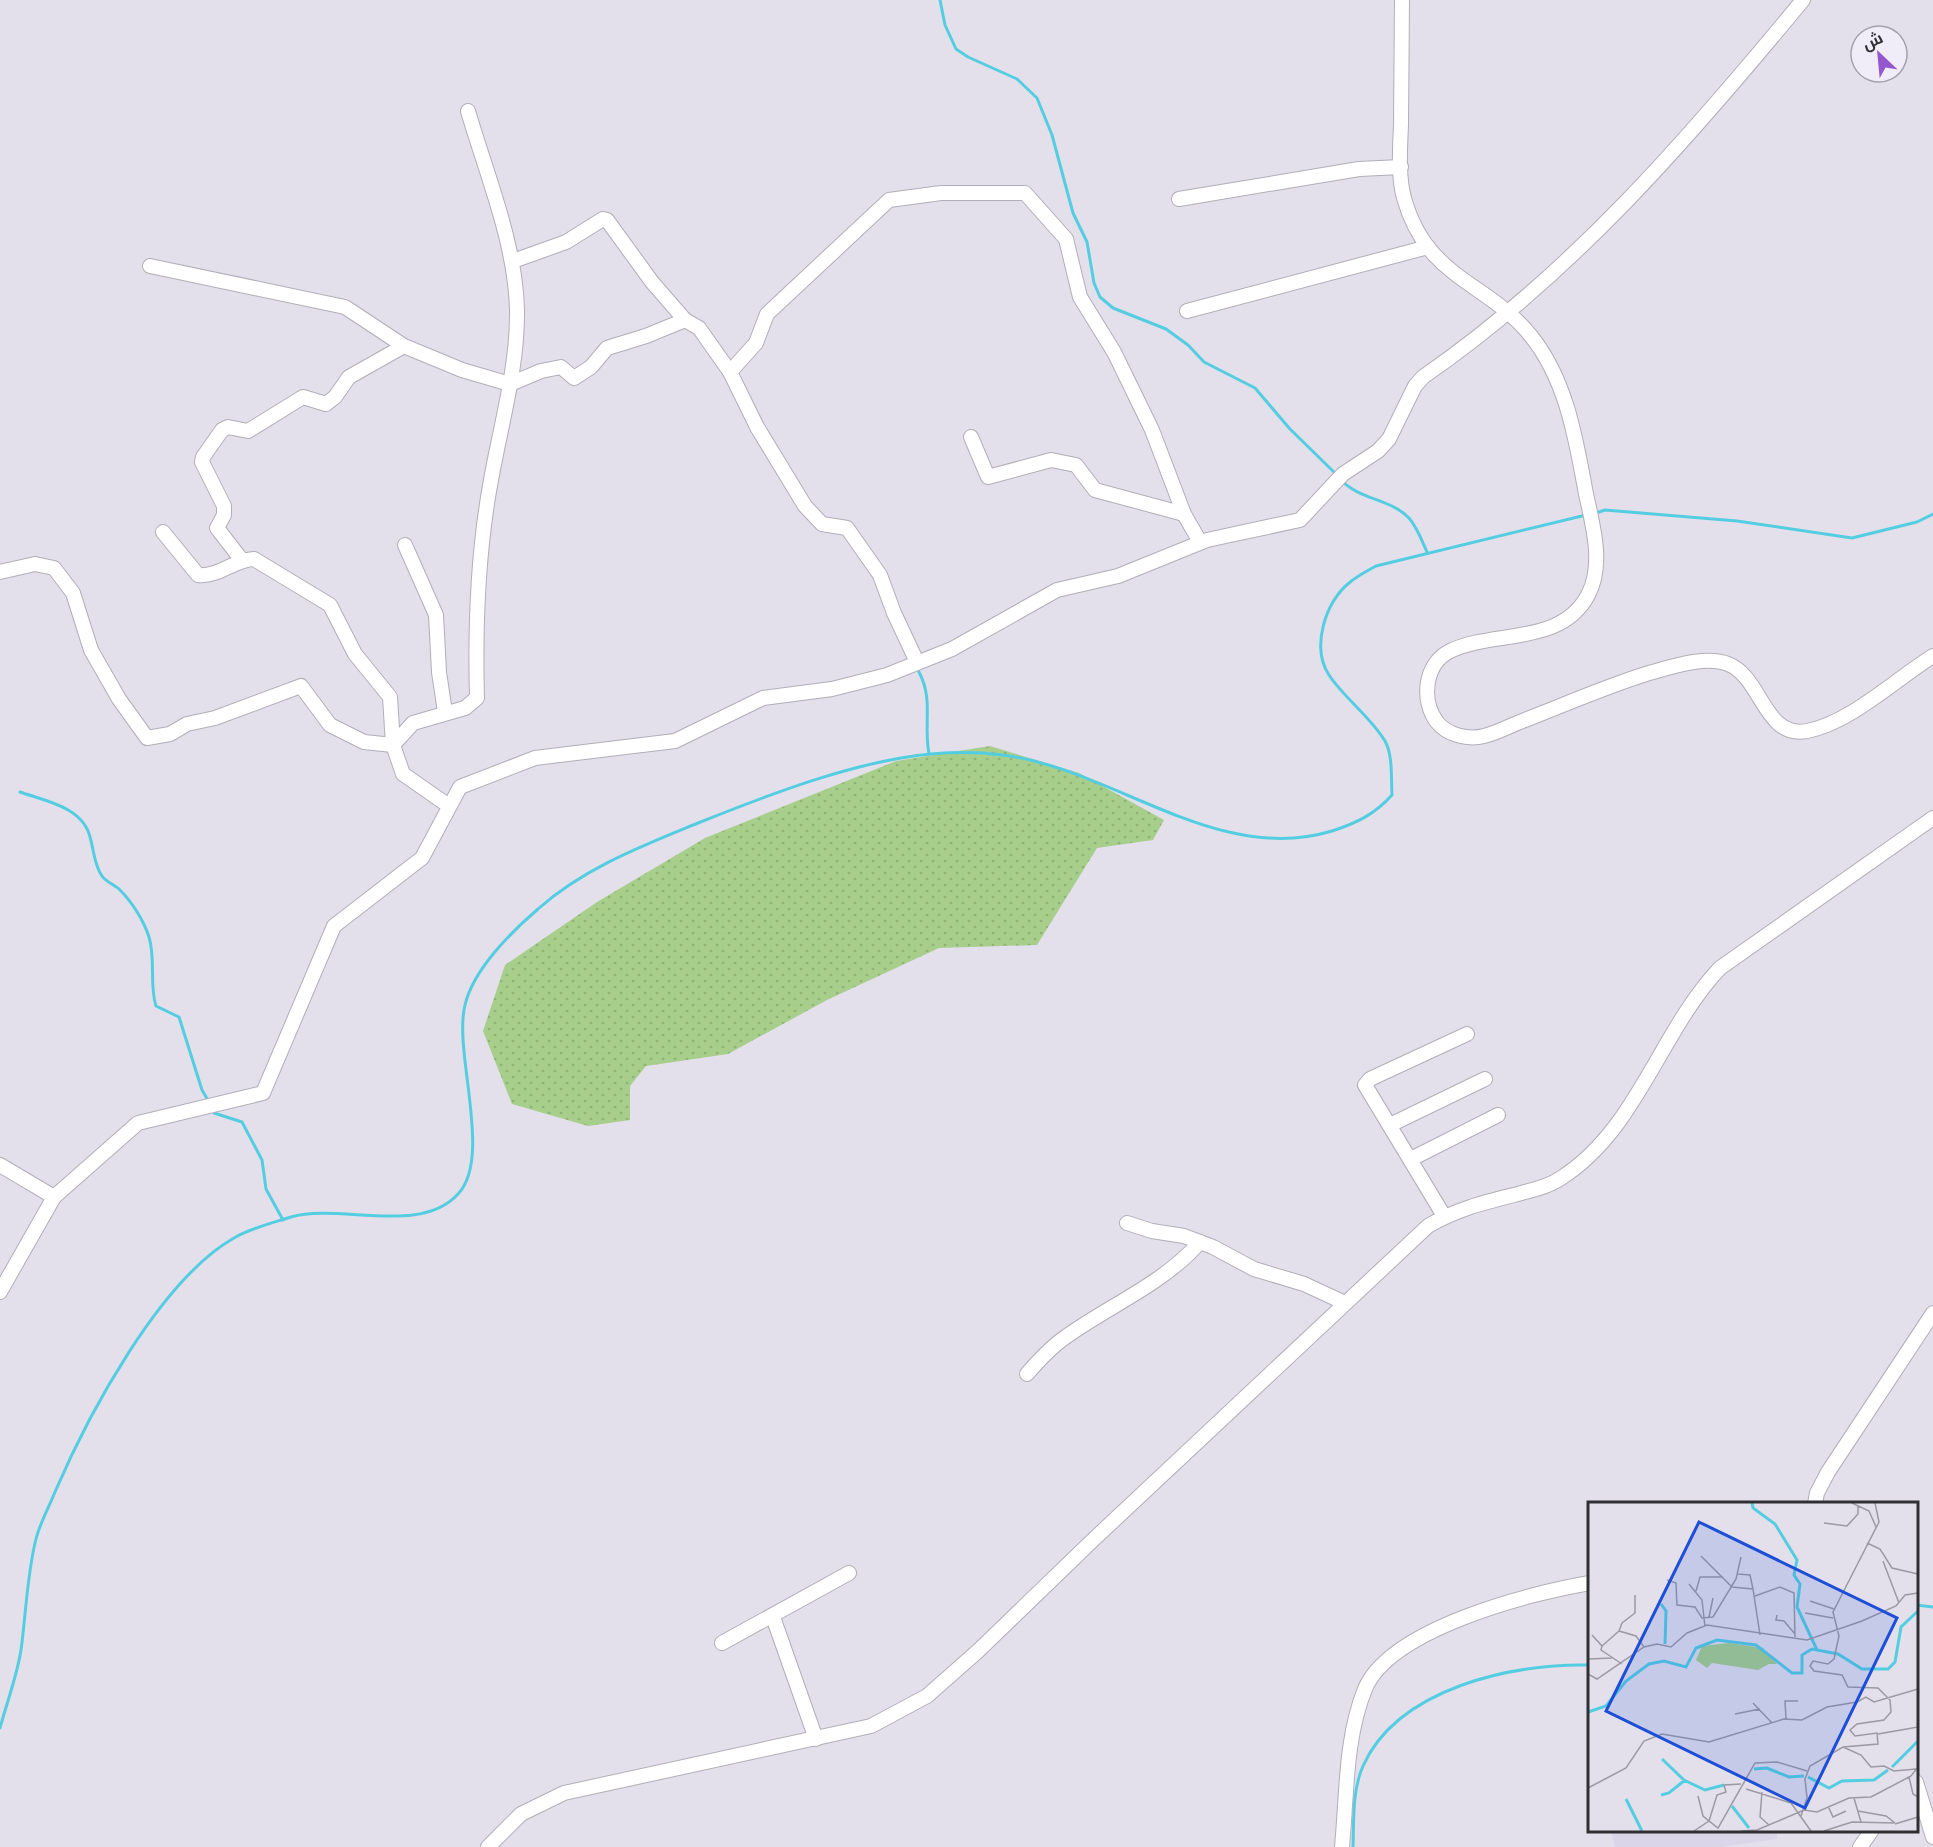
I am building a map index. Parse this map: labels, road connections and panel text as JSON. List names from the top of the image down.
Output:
{
  "north": "top left"
}
